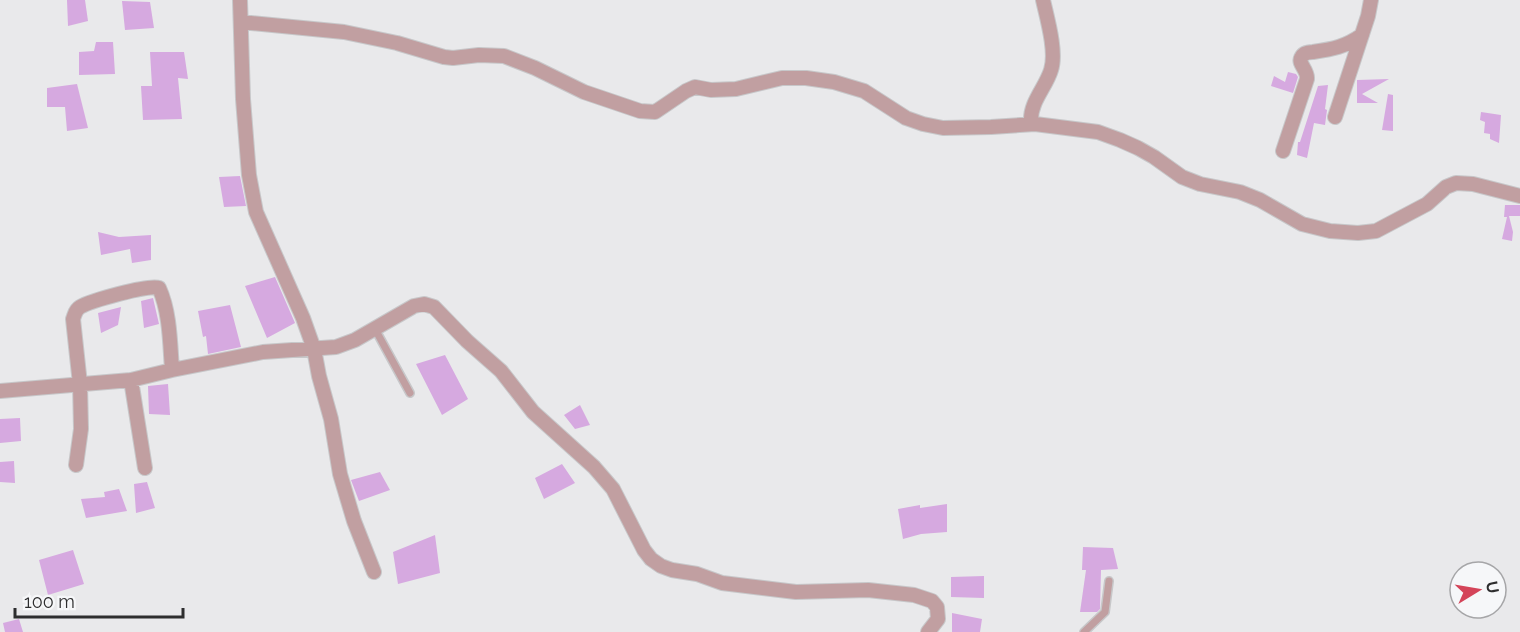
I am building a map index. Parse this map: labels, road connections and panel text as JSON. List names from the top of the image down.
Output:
{
  "scale_bar": "100 m",
  "north": "right"
}
